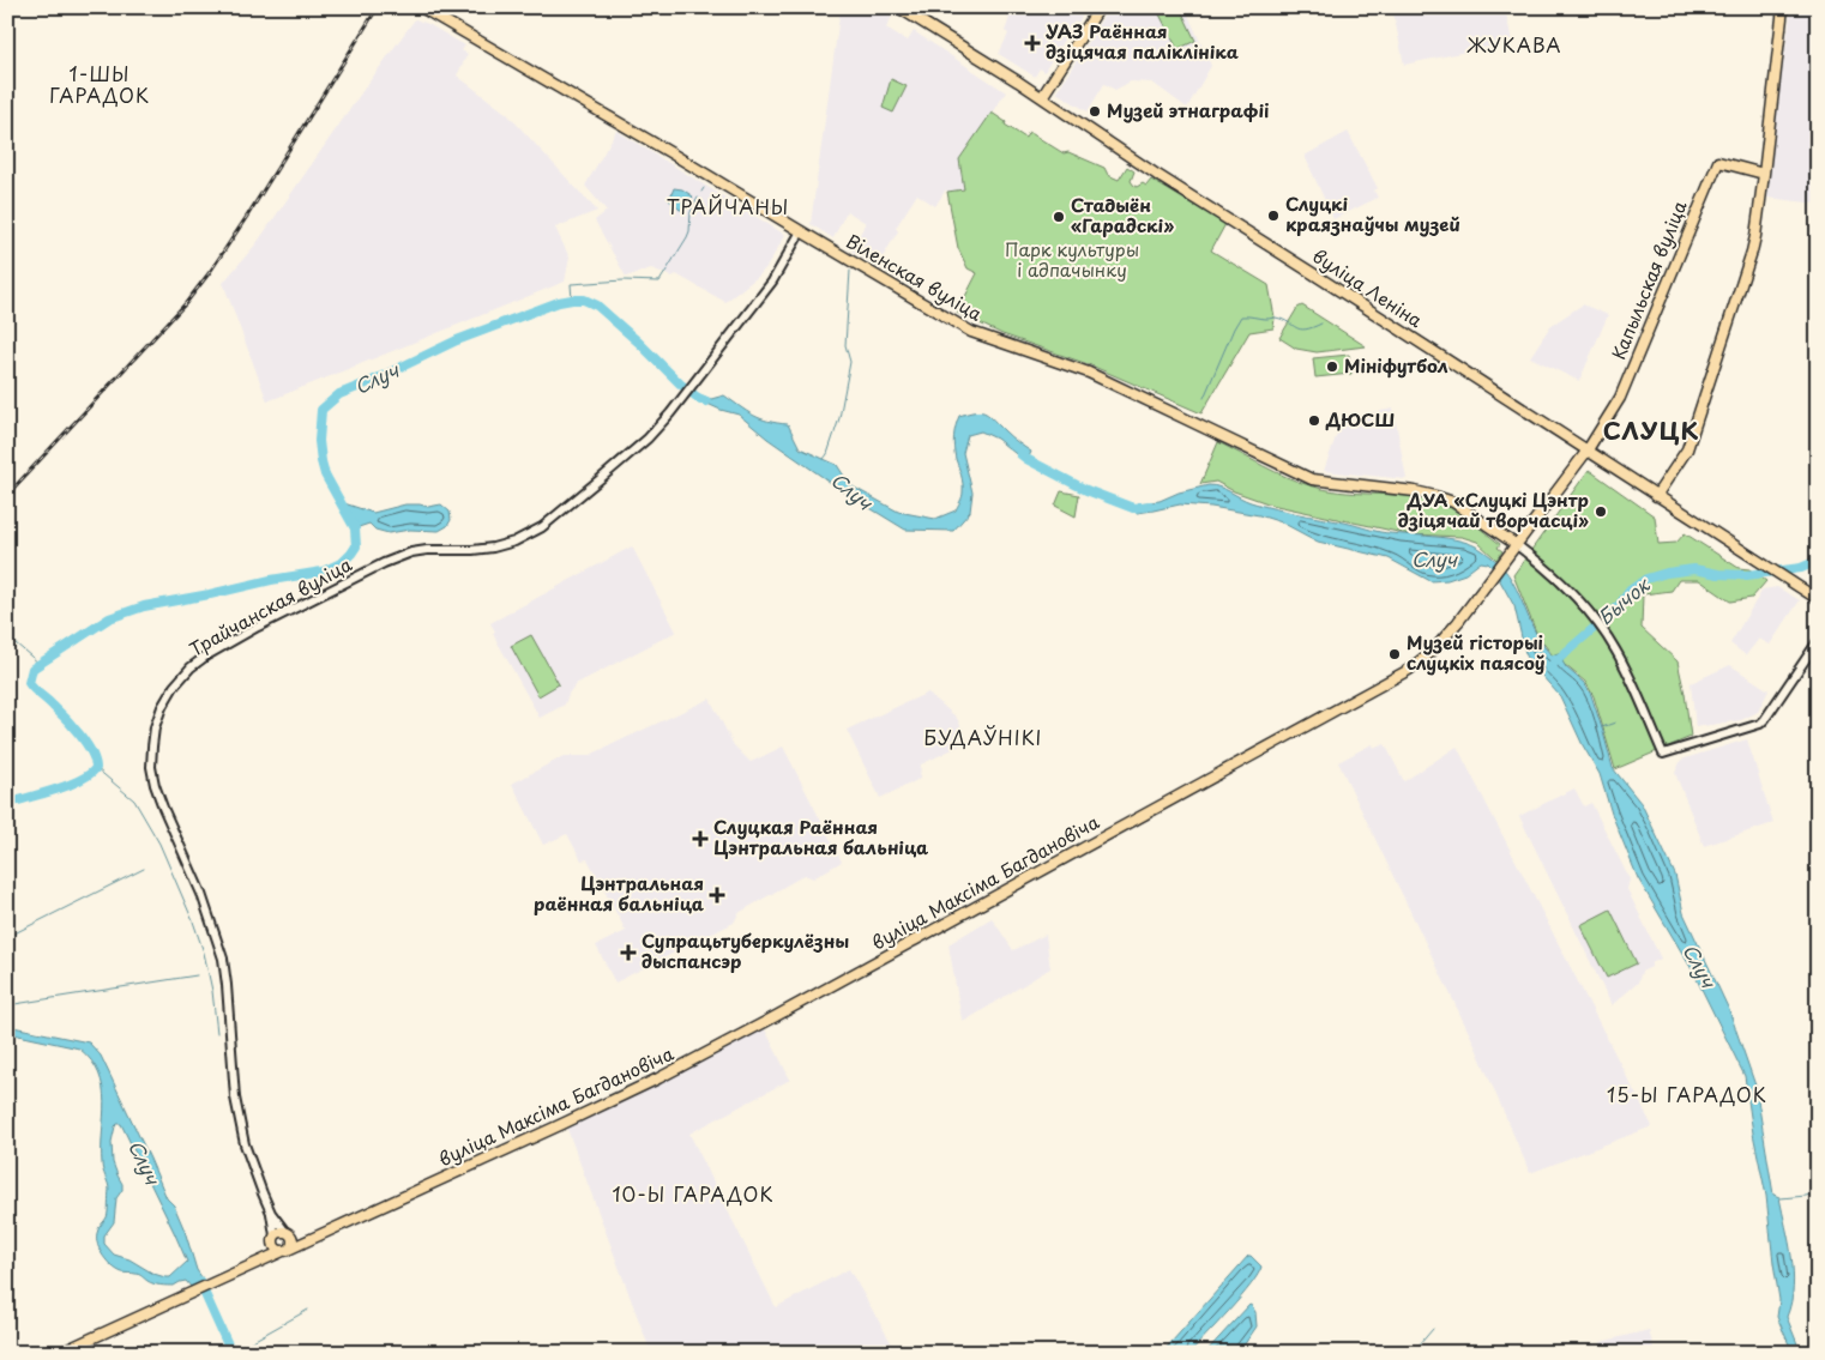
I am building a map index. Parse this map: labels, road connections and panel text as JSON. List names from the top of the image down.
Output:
{
  "streets": {
    "main road": [
      "Віленская вуліца",
      "Капыльская вуліца",
      "вуліца Леніна",
      "вуліца Максіма Багдановіча"
    ],
    "street": ["Трайчанская вуліца"]
  },
  "crossings": [
    ["Віленская вуліца", "Трайчанская вуліца"],
    ["Віленская вуліца", "вуліца Максіма Багдановіча"],
    ["Капыльская вуліца", "вуліца Леніна"],
    ["Капыльская вуліца", "вуліца Максіма Багдановіча"],
    ["вуліца Леніна", "вуліца Максіма Багдановіча"],
    ["Трайчанская вуліца", "вуліца Максіма Багдановіча"]
  ],
  "districts": [
    "ЖУКАВА",
    "1-ШЫ ГАРАДОК",
    "ТРАЙЧАНЫ",
    "СЛУЦК",
    "БУДАЎНІКІ",
    "15-Ы ГАРАДОК",
    "10-Ы ГАРАДОК"
  ],
  "water": ["Случ", "Бычок"],
  "parks": ["Парк культуры і адпачынку"],
  "places": {
    "health": [
      "УАЗ Раённая дзіцячая паліклініка",
      "Слуцкая Раённая Цэнтральная бальніца",
      "Цэнтральная раённая бальніца",
      "Супрацьтуберкулёзны дыспансэр"
    ],
    "other": [
      "Музей этнаграфіі",
      "Слуцкі краязнаўчы музей",
      "Стадыён «Гарадскі»",
      "Мініфутбол",
      "ДЮСШ",
      "ДУА «Слуцкі Цэнтр дзіцячай творчасці»",
      "Музей гісторыі слуцкіх паясоў"
    ]
  }
}
